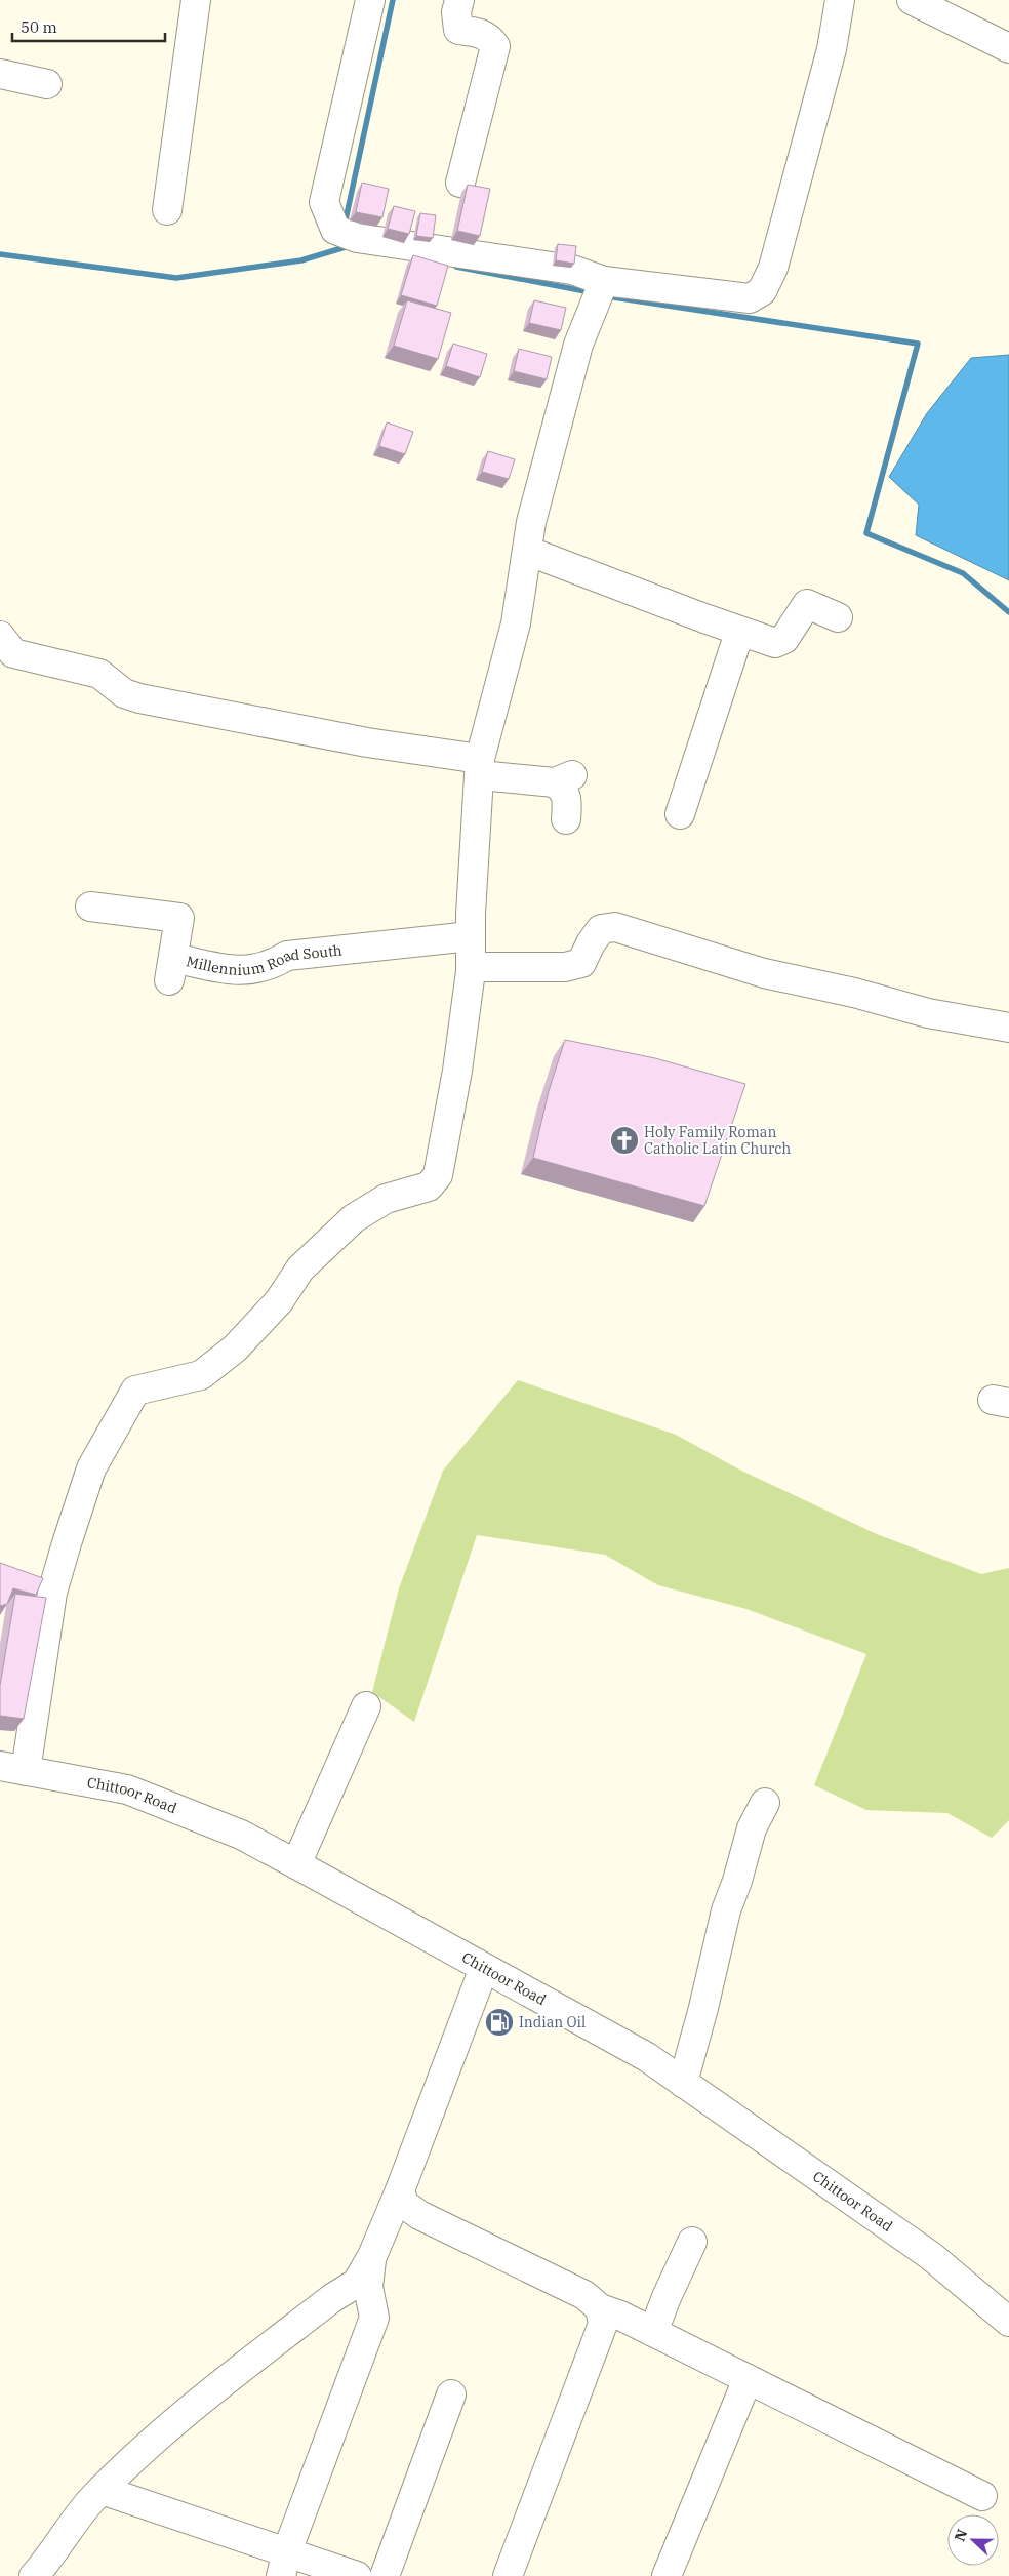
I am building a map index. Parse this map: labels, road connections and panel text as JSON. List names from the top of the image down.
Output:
{
  "streets": {
    "street": ["Millennium Road South", "Chittoor Road"]
  },
  "places": {
    "church": ["Holy Family Roman Catholic Latin Church"],
    "fuel station": ["Indian Oil"]
  },
  "scale_bar": "50 m",
  "north": "left"
}
